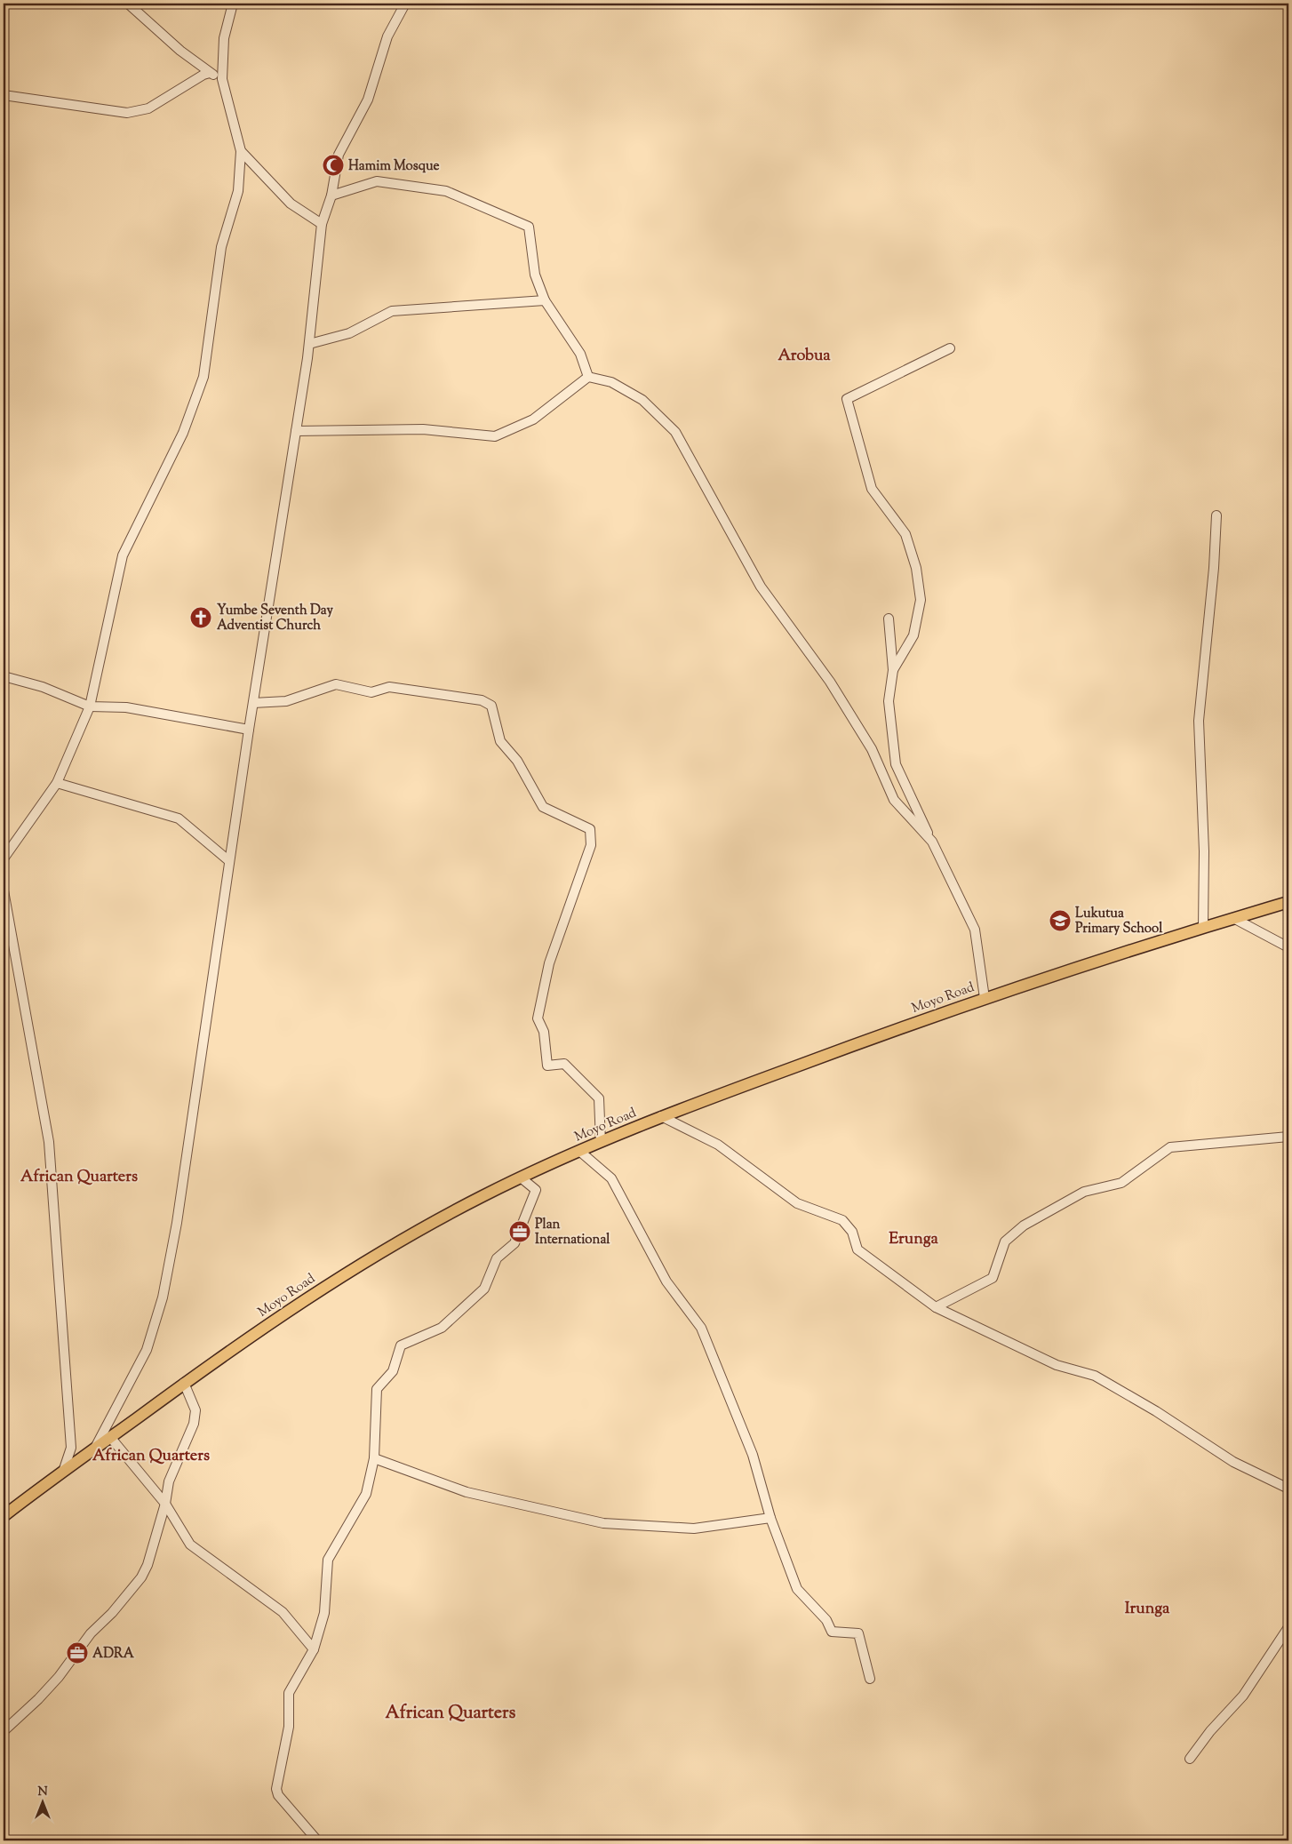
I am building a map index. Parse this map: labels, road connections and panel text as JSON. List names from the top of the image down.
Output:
{
  "streets": {
    "main road": ["Moyo Road"]
  },
  "districts": [
    "Arobua",
    "African Quarters",
    "Erunga",
    "African Quarters",
    "Irunga",
    "African Quarters"
  ],
  "places": {
    "mosque": ["Hamim Mosque"],
    "church": ["Yumbe Seventh Day Adventist Church"],
    "school or university": ["Lukutua Primary School"],
    "office": ["Plan International", "ADRA"]
  },
  "north": "top"
}
